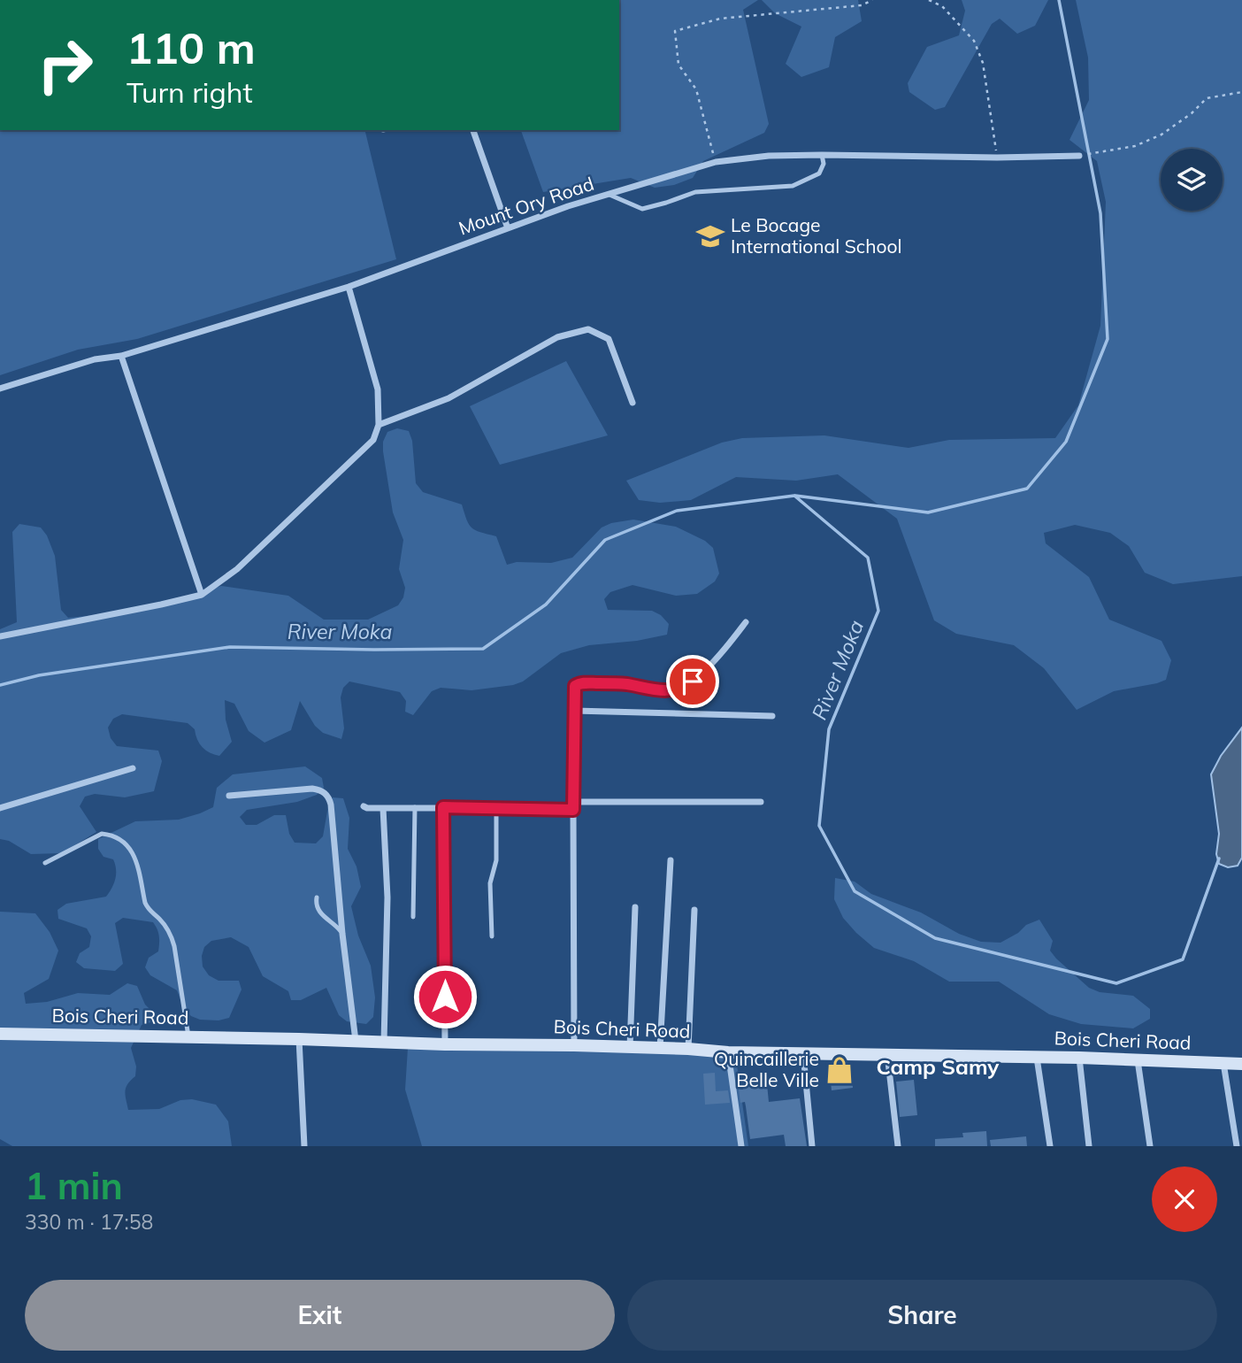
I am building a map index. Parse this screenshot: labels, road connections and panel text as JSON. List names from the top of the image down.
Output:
{
  "streets": {
    "main road": ["Bois Cheri Road"],
    "street": ["Mount Ory Road"]
  },
  "districts": ["Camp Samy"],
  "water": ["River Moka"],
  "places": {
    "school or university": ["Le Bocage International School"],
    "shop": ["Quincaillerie Belle Ville"]
  },
  "page": {
    "turn": ["110 m", "Turn right"],
    "heading": ["1 min", "330 m · 17:58"],
    "buttons": ["Exit", "Share"]
  }
}
